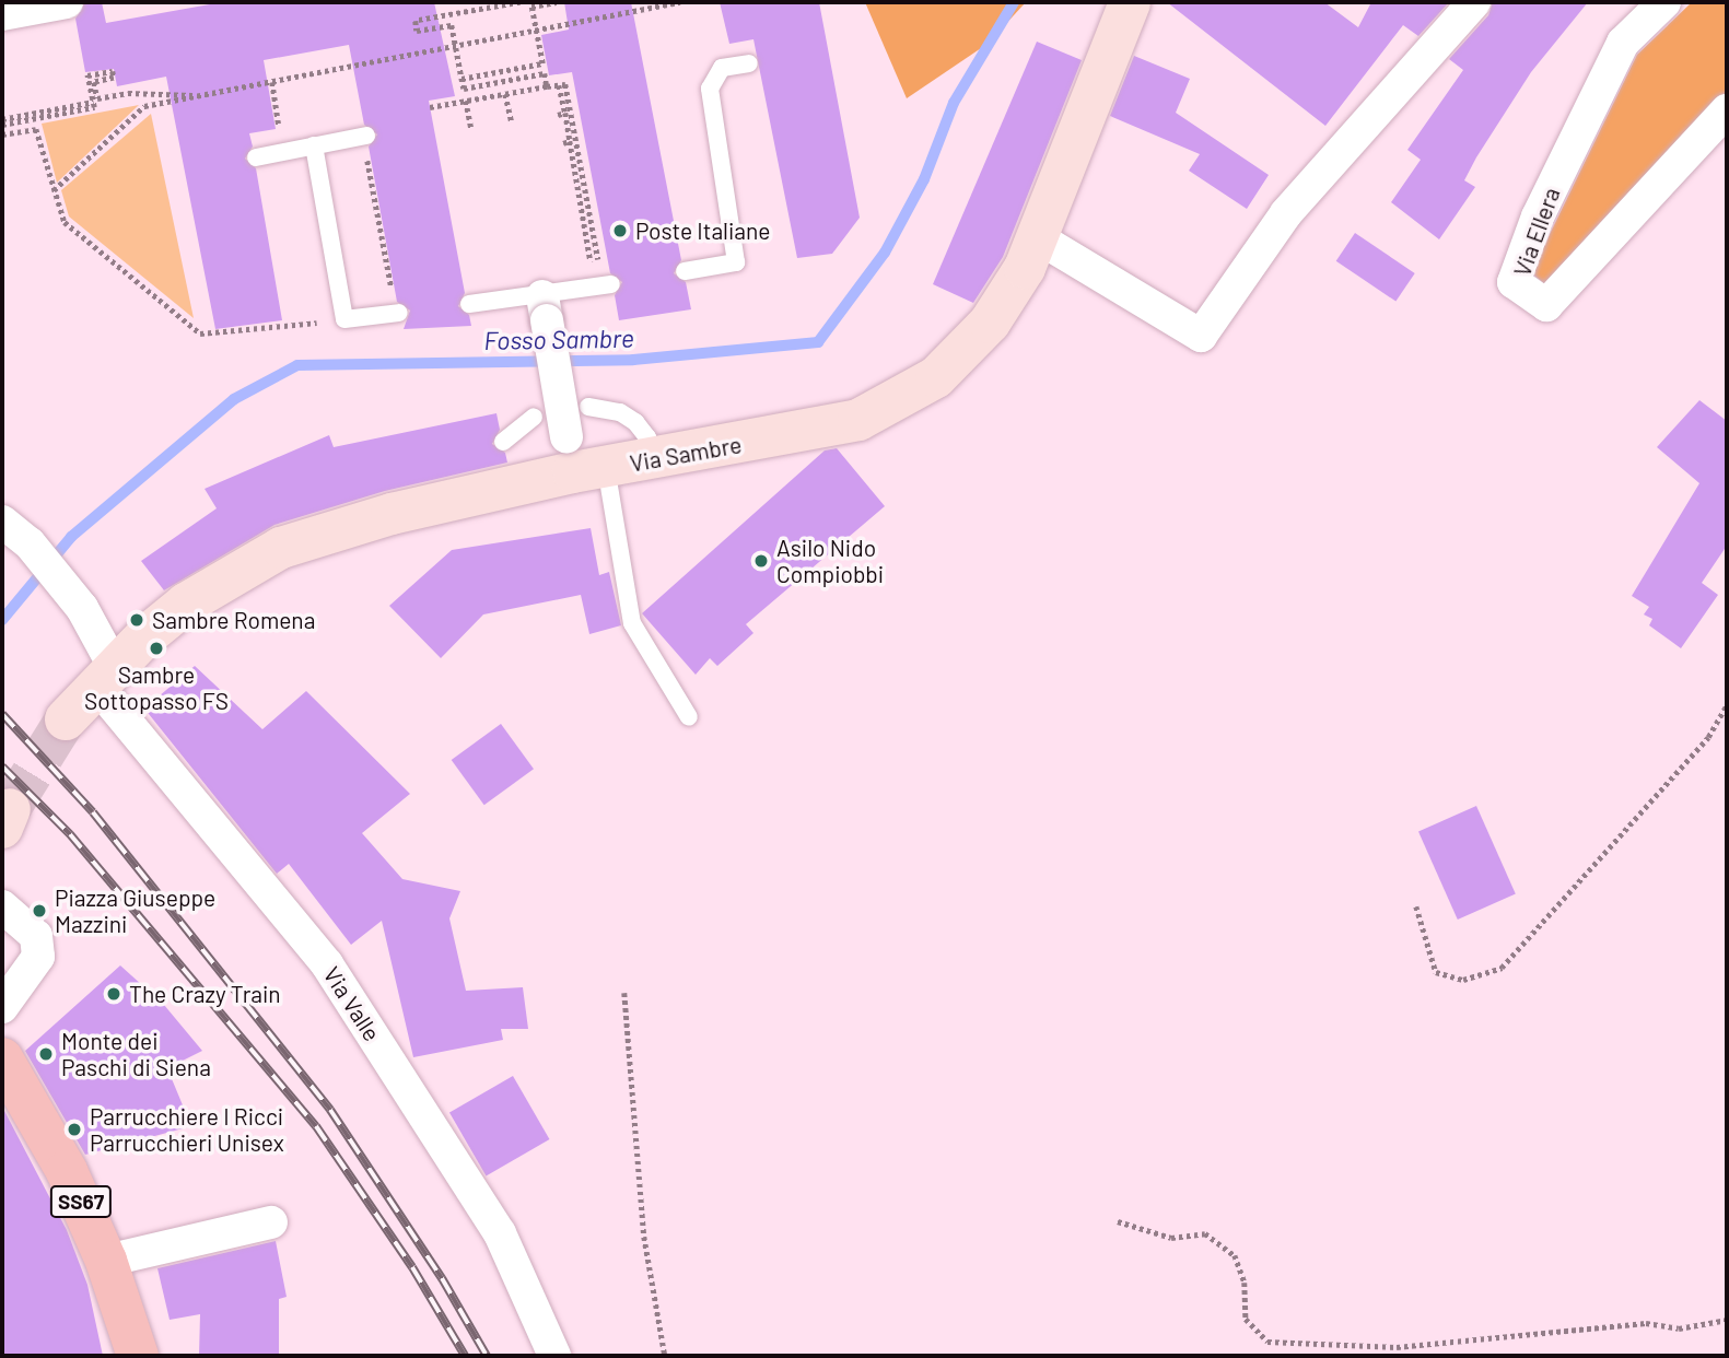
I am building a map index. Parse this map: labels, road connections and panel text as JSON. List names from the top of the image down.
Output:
{
  "streets": {
    "main road": ["SS67"],
    "street": ["Via Ellera", "Via Sambre", "Via Valle"]
  },
  "crossings": [
    ["Via Sambre", "Via Valle"]
  ],
  "water": ["Fosso Sambre"],
  "places": [
    "Poste Italiane",
    "Asilo Nido Compiobbi",
    "Sambre Romena",
    "Sambre Sottopasso FS",
    "Piazza Giuseppe Mazzini",
    "The Crazy Train",
    "Monte dei Paschi di Siena",
    "Parrucchiere I Ricci Parrucchieri Unisex"
  ]
}
